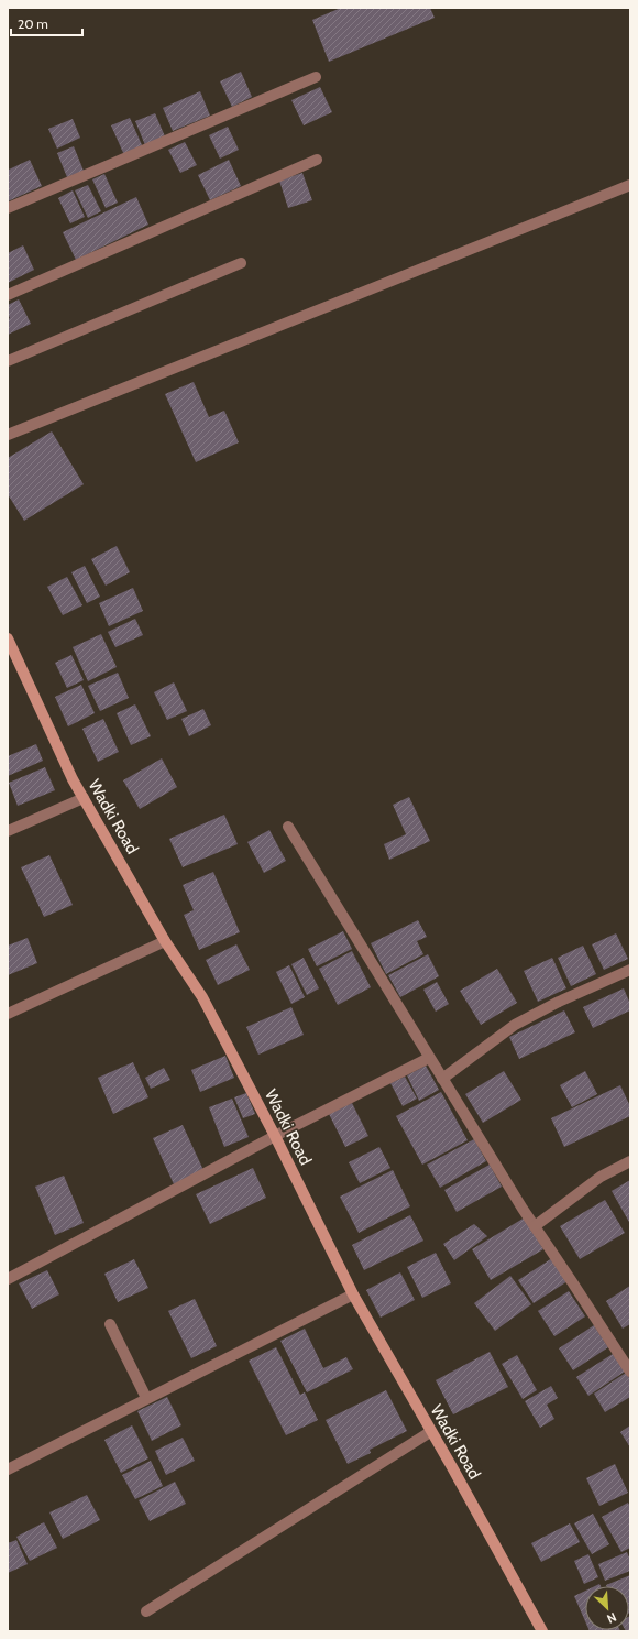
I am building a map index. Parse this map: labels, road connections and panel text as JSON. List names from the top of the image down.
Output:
{
  "streets": {
    "street": ["Wadki Road"]
  },
  "scale_bar": "20 m",
  "north": "bottom right"
}
